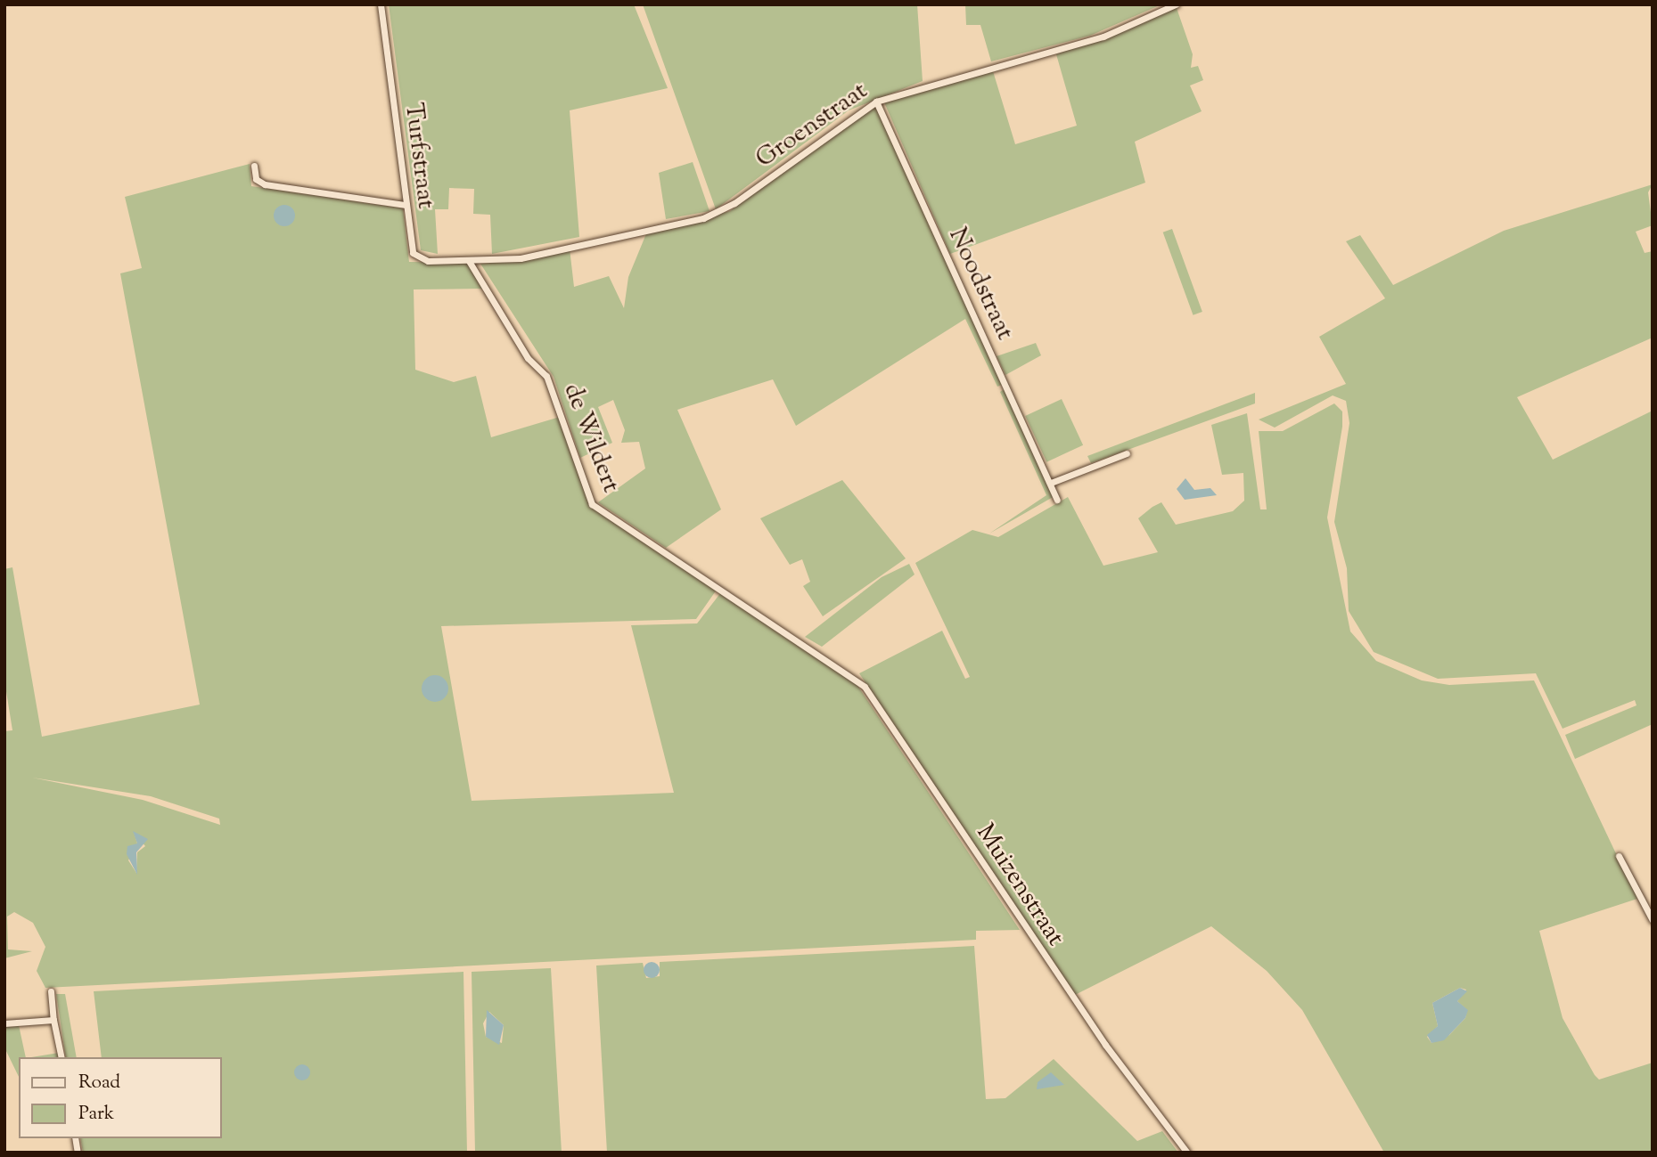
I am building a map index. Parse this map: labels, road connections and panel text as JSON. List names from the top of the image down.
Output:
{
  "streets": {
    "street": [
      "Groenstraat",
      "Turfstraat",
      "Noodstraat",
      "de Wildert",
      "Muizenstraat"
    ]
  },
  "crossings": [
    ["Groenstraat", "Turfstraat"],
    ["Groenstraat", "Noodstraat"],
    ["Groenstraat", "de Wildert"],
    ["Turfstraat", "de Wildert"],
    ["de Wildert", "Muizenstraat"]
  ],
  "legend": ["Road", "Park"]
}
